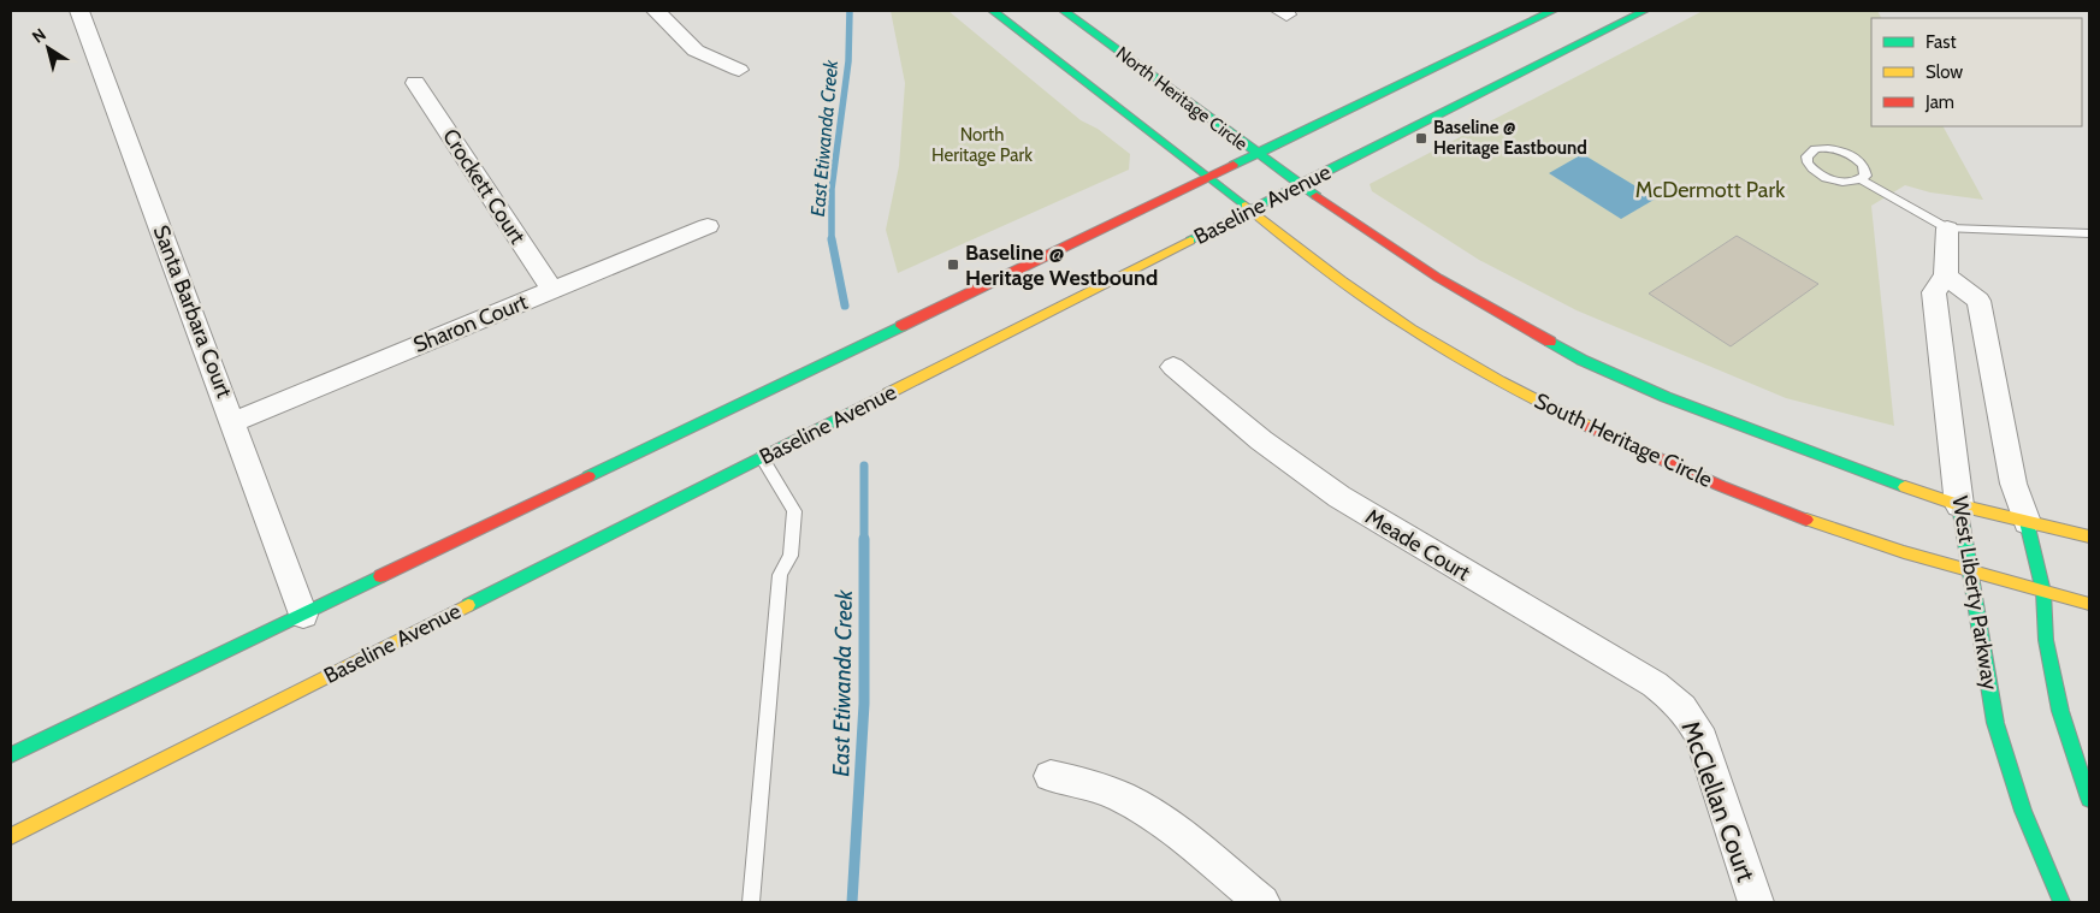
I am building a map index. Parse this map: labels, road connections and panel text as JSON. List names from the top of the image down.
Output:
{
  "streets": {
    "main road": [
      "North Heritage Circle",
      "Baseline Avenue",
      "South Heritage Circle",
      "West Liberty Parkway"
    ],
    "street": [
      "Crockett Court",
      "Santa Barbara Court",
      "Sharon Court",
      "Meade Court",
      "McClellan Court"
    ]
  },
  "crossings": [
    ["North Heritage Circle", "Baseline Avenue"],
    ["Crockett Court", "Sharon Court"],
    ["Baseline Avenue", "South Heritage Circle"],
    ["Santa Barbara Court", "Sharon Court"],
    ["South Heritage Circle", "West Liberty Parkway"],
    ["Meade Court", "McClellan Court"]
  ],
  "water": ["East Etiwanda Creek"],
  "parks": ["North Heritage Park", "McDermott Park"],
  "places": {
    "transit": ["Baseline @ Heritage Eastbound", "Baseline @ Heritage Westbound"]
  },
  "legend": ["Fast", "Slow", "Jam"],
  "north": "top left"
}
